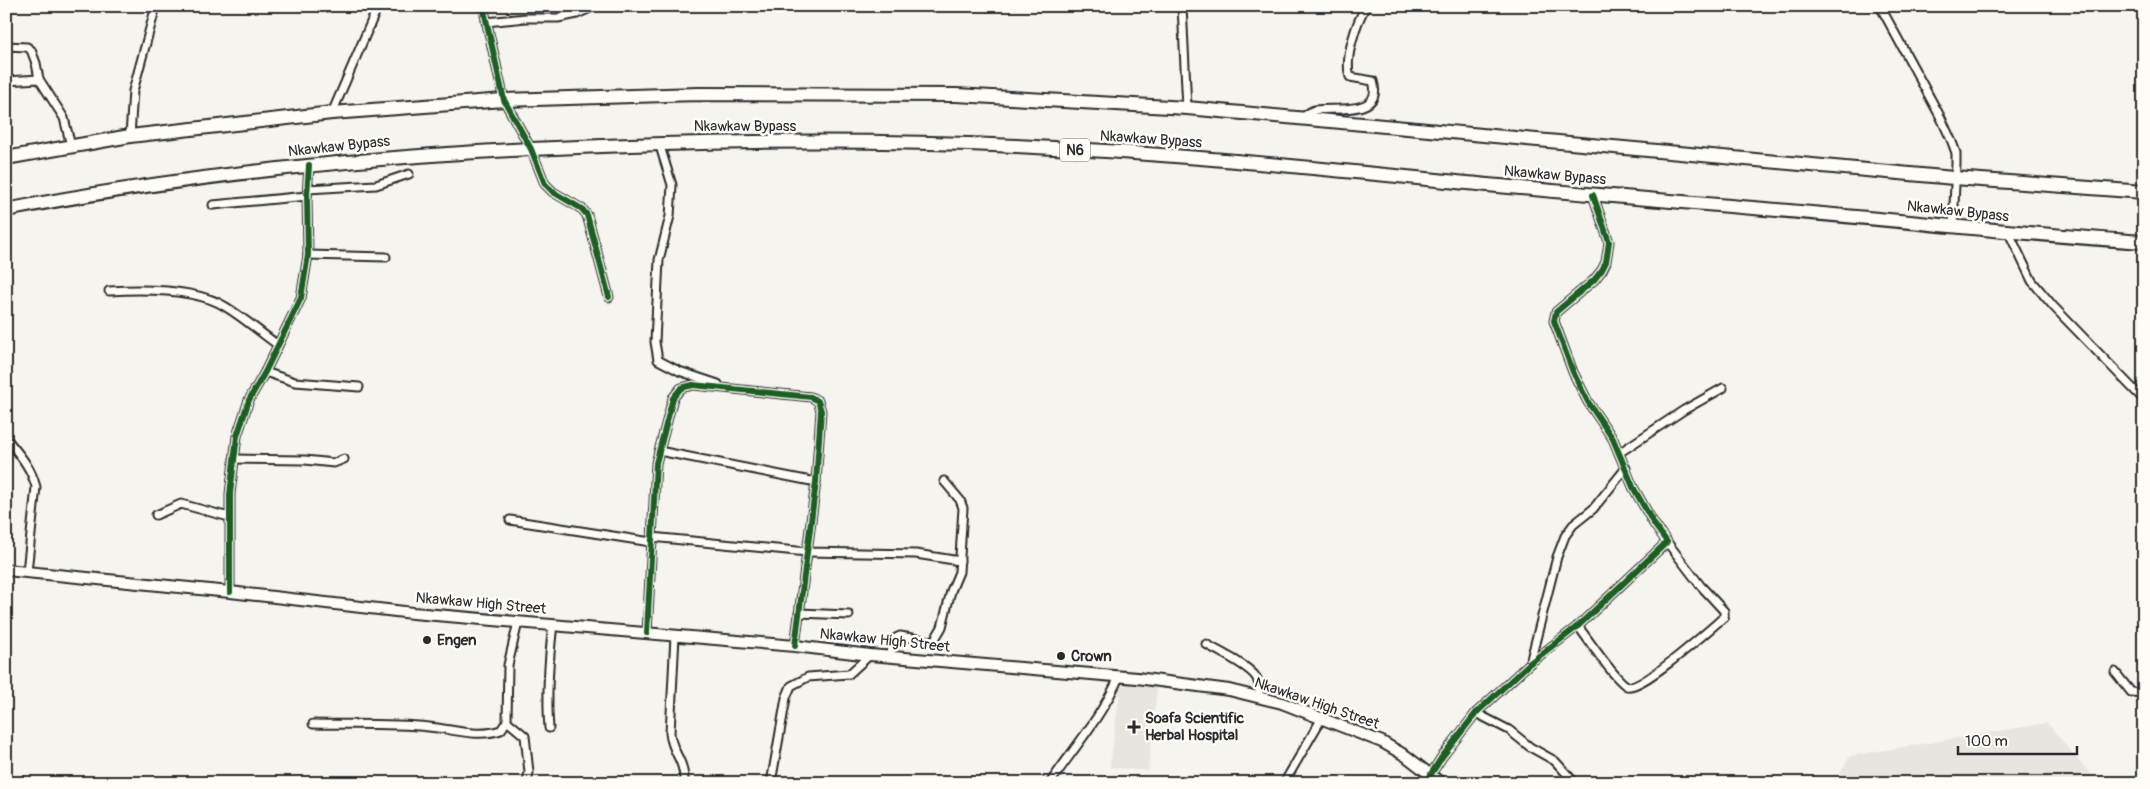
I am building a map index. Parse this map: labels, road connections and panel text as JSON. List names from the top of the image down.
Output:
{
  "streets": {
    "highway": ["Nkawkaw Bypass", "N6"],
    "main road": ["Nkawkaw High Street"]
  },
  "places": {
    "other": ["Engen", "Crown"],
    "health": ["Soafa Scientific Herbal Hospital"]
  },
  "scale_bar": "100 m"
}
